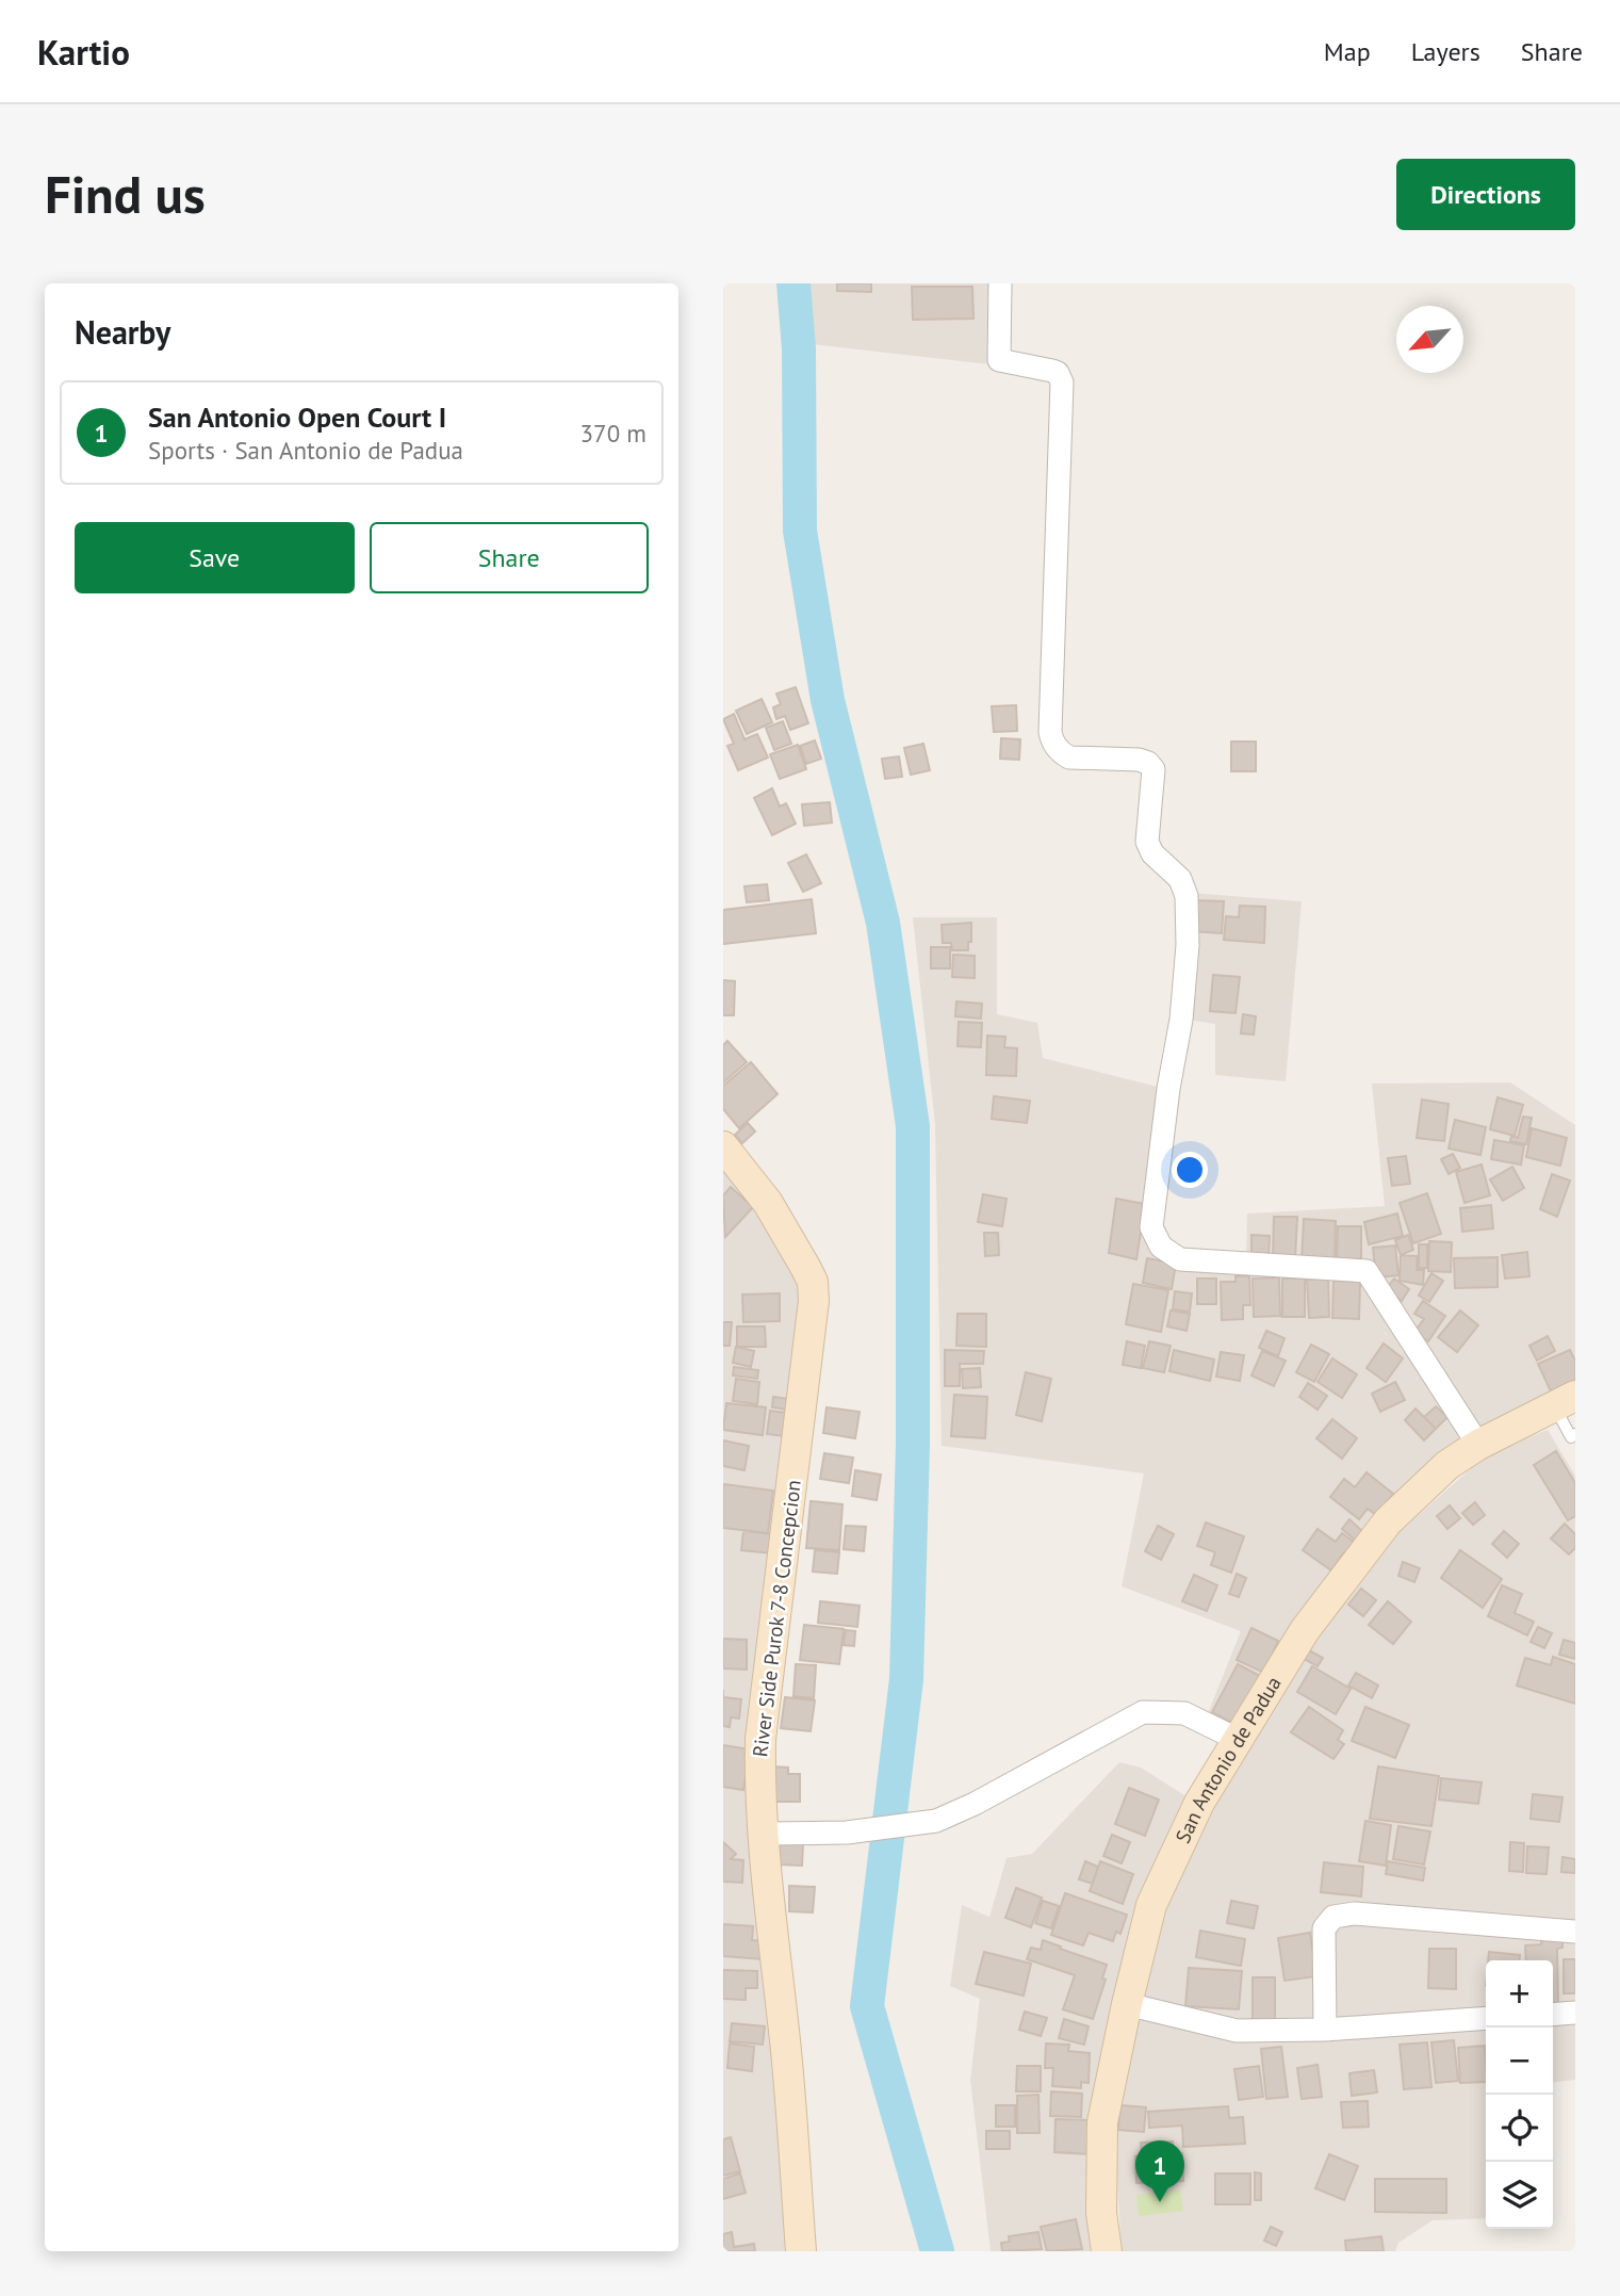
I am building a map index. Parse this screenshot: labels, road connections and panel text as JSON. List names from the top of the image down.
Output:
{
  "streets": {
    "street": ["River Side Purok 7-8 Concepcion", "San Antonio de Padua"]
  },
  "north": "bottom left",
  "page": {
    "header": "Kartio",
    "nav": ["Map", "Layers", "Share"],
    "buttons": [
      "Directions",
      ["Save", "Share"]
    ],
    "title": "Find us",
    "heading": "Nearby",
    "list": [
      {
        "mark": "1",
        "name": "San Antonio Open Court I",
        "note": "Sports · San Antonio de Padua",
        "value": "370 m"
      }
    ],
    "map_buttons": ["+", "−"],
    "pins": "1"
  }
}
